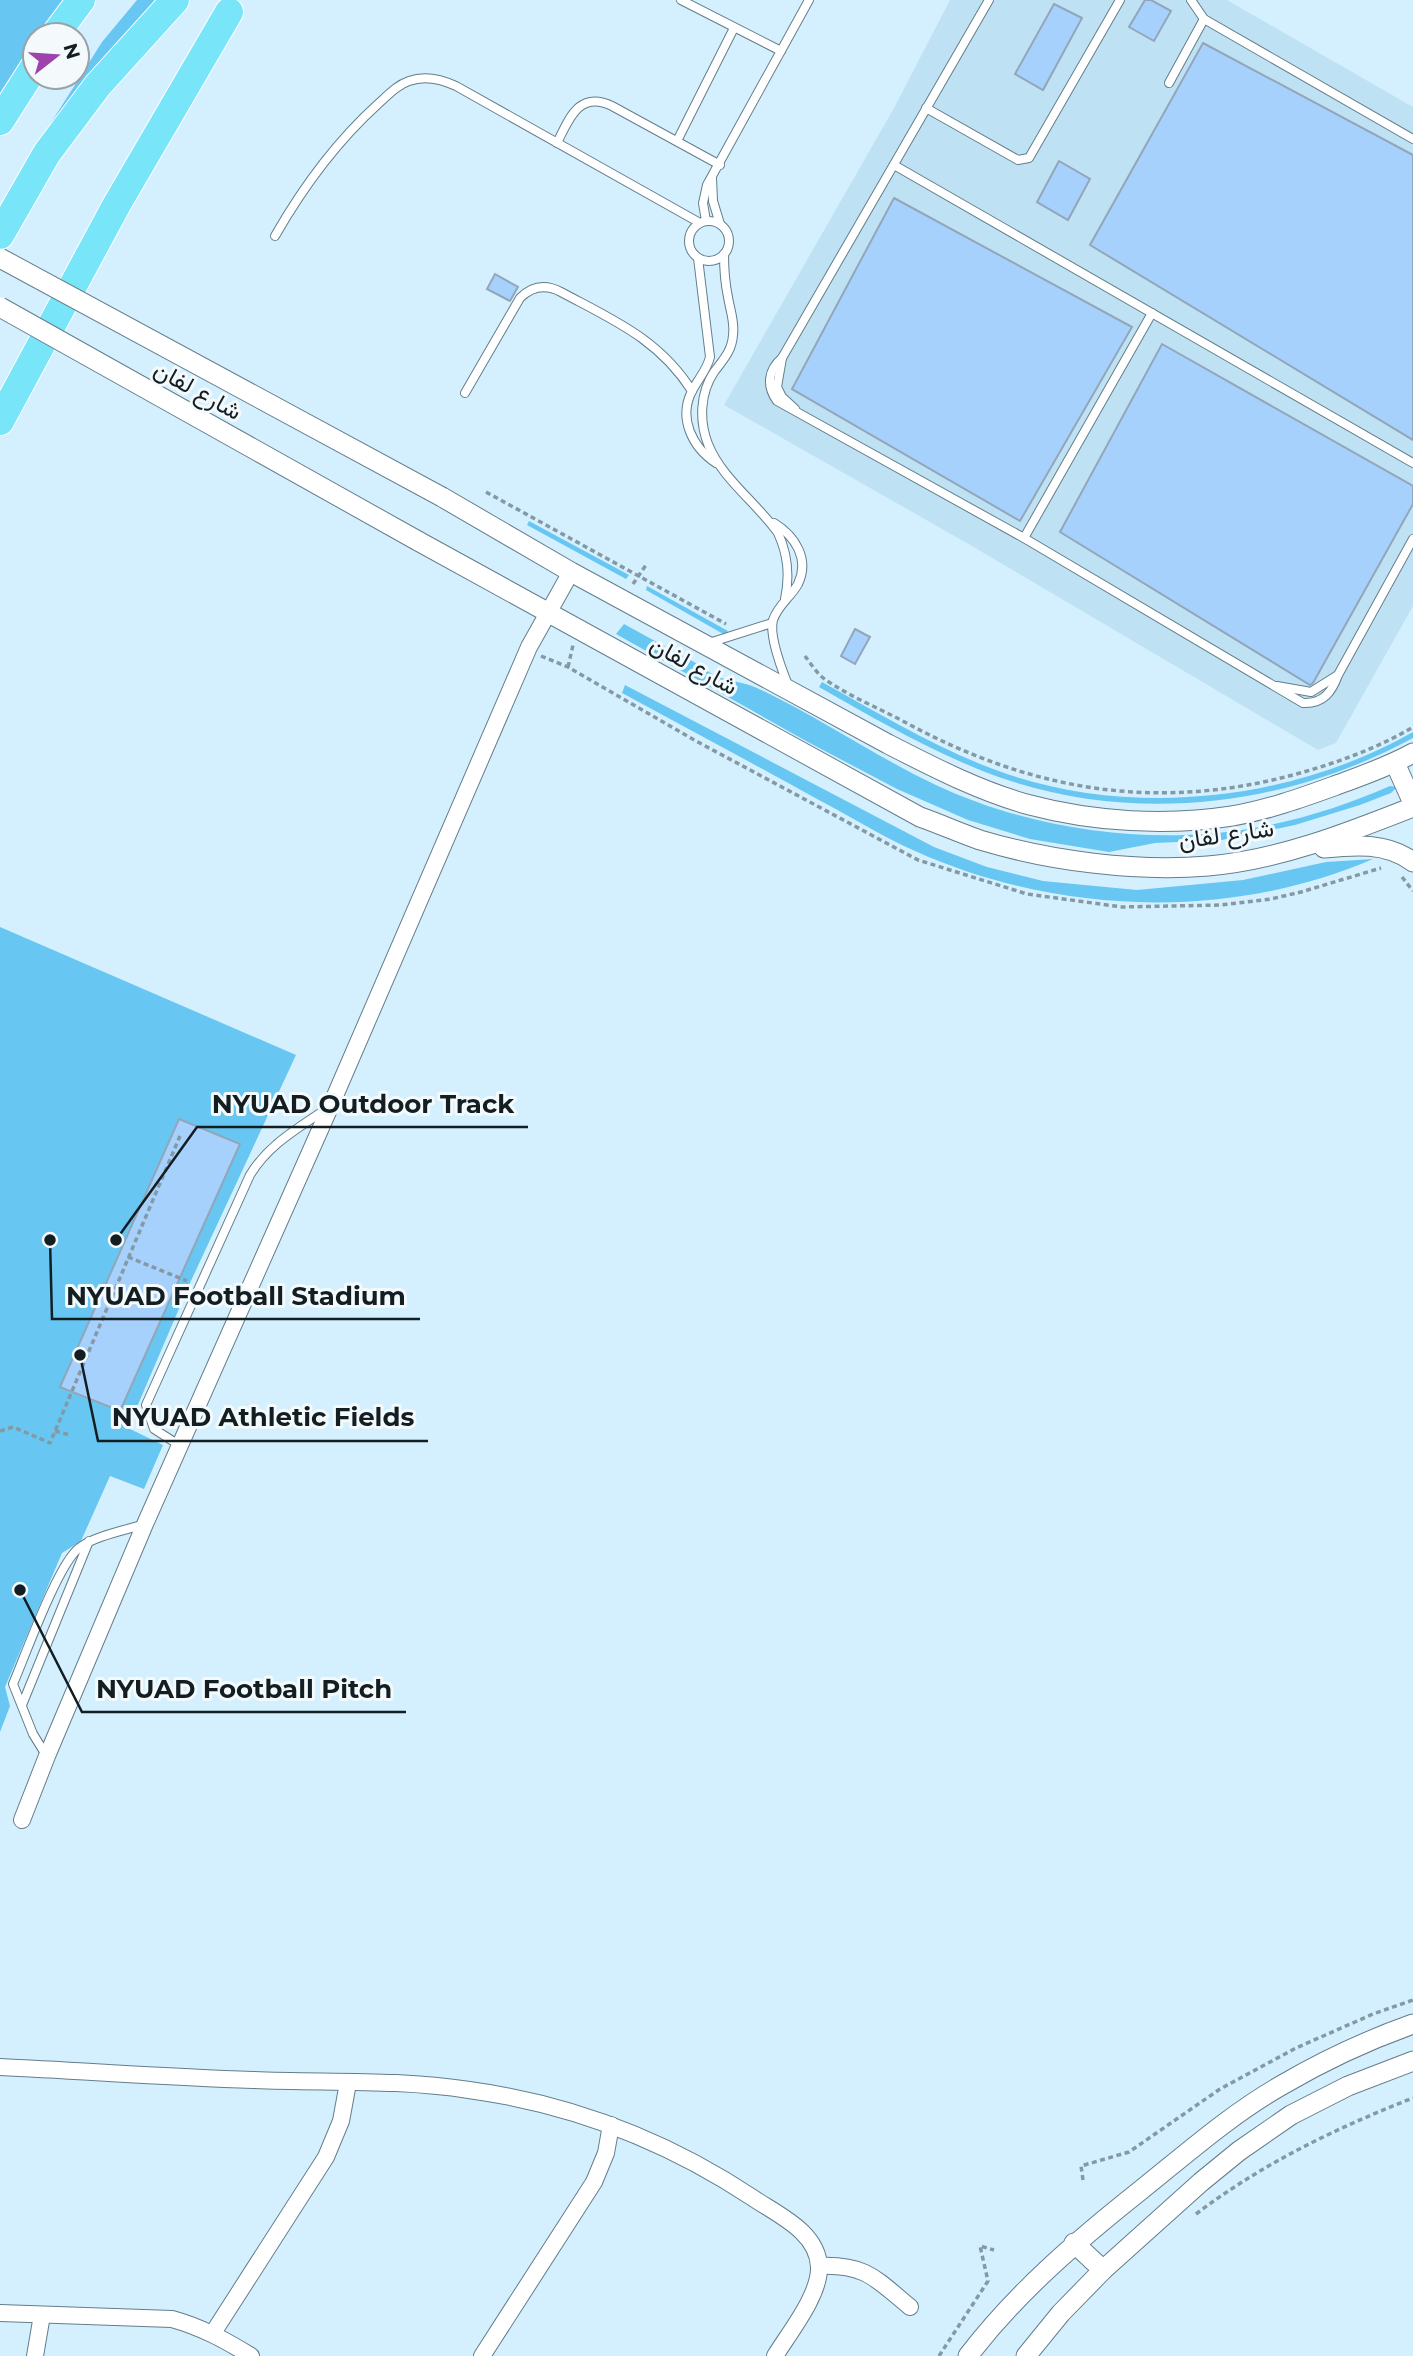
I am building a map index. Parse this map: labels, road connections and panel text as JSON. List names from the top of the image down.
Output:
{
  "streets": {
    "street": ["شارع لفان"]
  },
  "places": [
    "NYUAD Football Stadium",
    "NYUAD Outdoor Track",
    "NYUAD Athletic Fields",
    "NYUAD Football Pitch"
  ],
  "north": "right"
}
